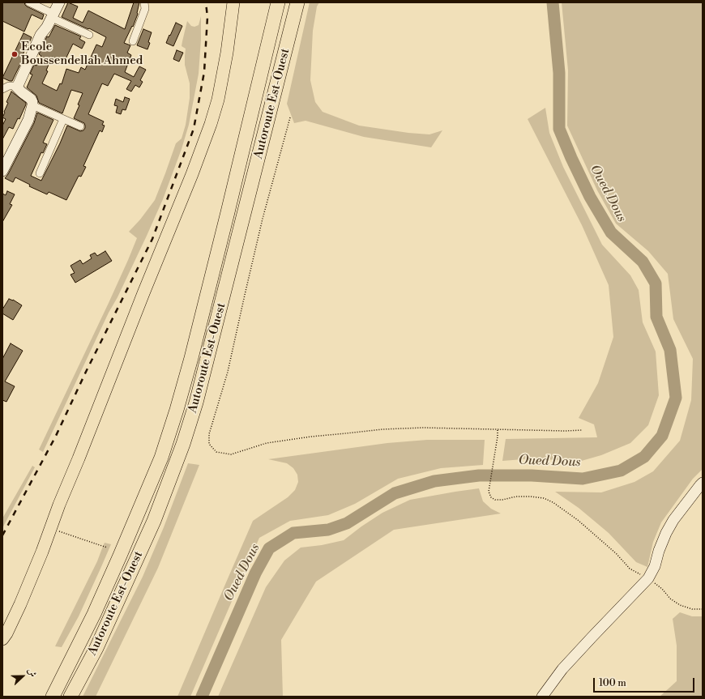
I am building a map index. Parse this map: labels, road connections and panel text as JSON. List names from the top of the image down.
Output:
{
  "streets": {
    "highway": ["Autoroute Est-Ouest"]
  },
  "water": ["Oued Dous"],
  "places": ["Ecole Boussendellah Ahmed"],
  "scale_bar": "100 m",
  "north": "right"
}
